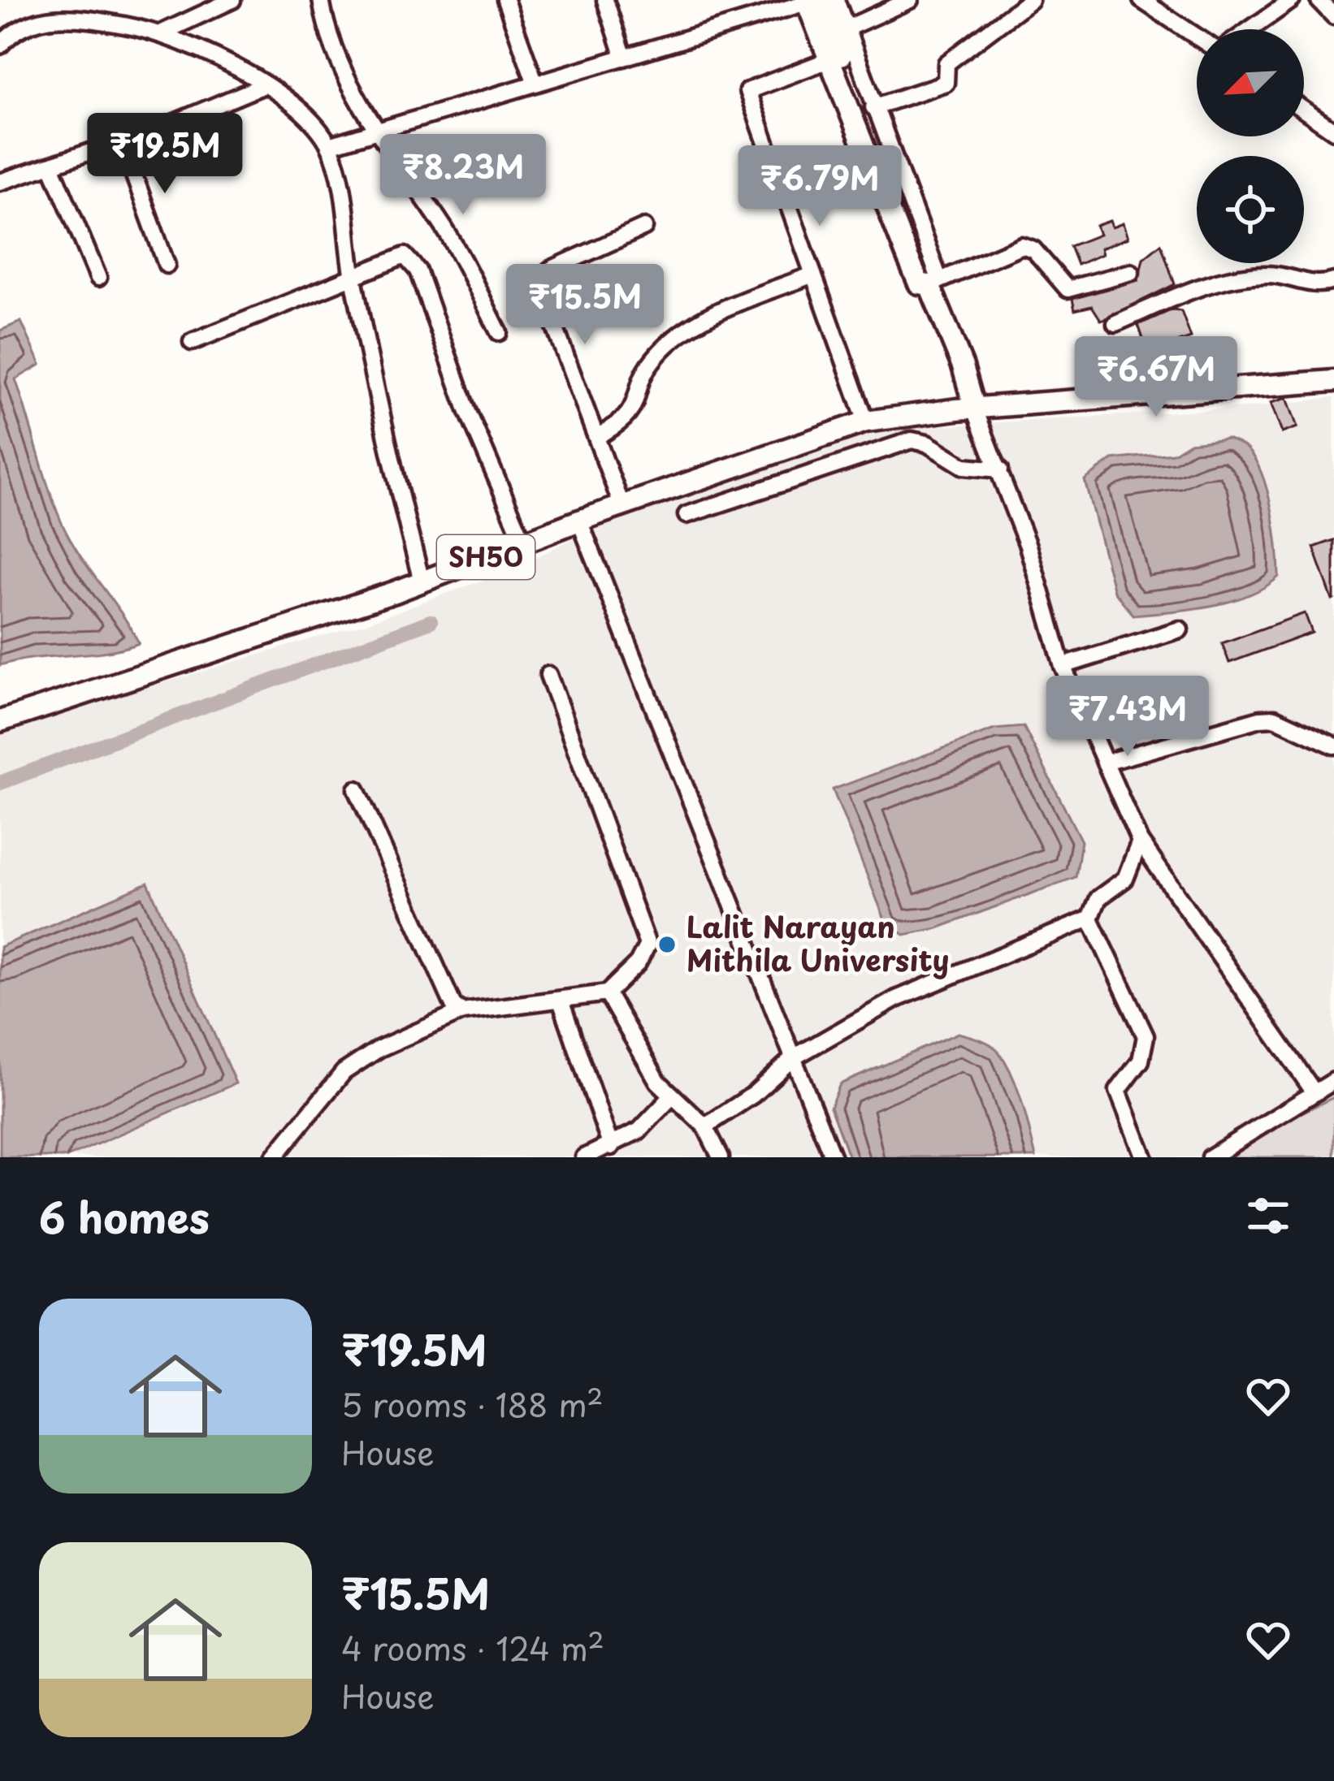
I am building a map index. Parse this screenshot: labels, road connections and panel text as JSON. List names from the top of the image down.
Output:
{
  "streets": {
    "main road": ["SH50"]
  },
  "places": ["Lalit Narayan Mithila University"],
  "north": "bottom left",
  "page": {
    "price": [
      "₹19.5M",
      "₹8.23M",
      "₹6.79M",
      "₹15.5M",
      "₹6.67M",
      "₹7.43M"
    ],
    "heading": "6 homes",
    "list": [
      {
        "name": "₹19.5M",
        "note": "5 rooms · 188 m² · House"
      },
      {
        "name": "₹15.5M",
        "note": "4 rooms · 124 m² · House"
      }
    ]
  }
}
